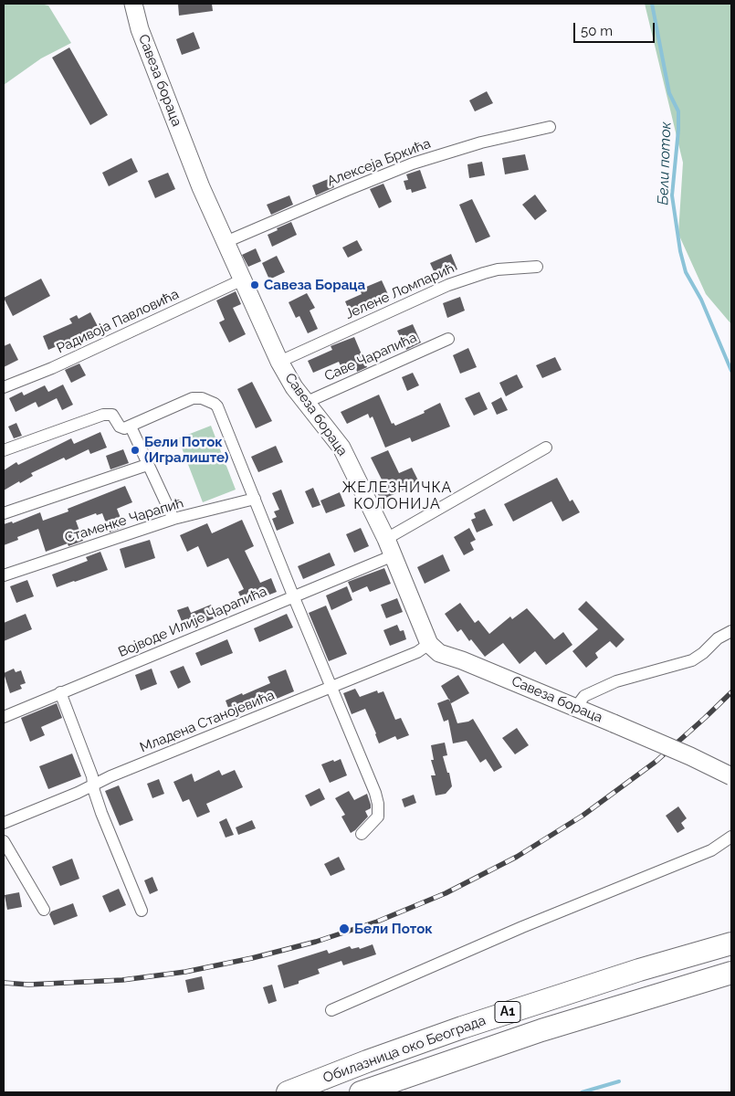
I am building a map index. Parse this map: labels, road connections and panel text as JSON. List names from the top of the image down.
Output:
{
  "streets": {
    "highway": ["A1", "Обилазница око Београда"],
    "street": [
      "Савеза бораца",
      "Алексеја Бркића",
      "Јелене Ломпарић",
      "Радивоја Павловића",
      "Саве Чарапића",
      "Стаменке Чарапић",
      "Војводе Илије Чарапића",
      "Младена Станојевића"
    ]
  },
  "crossings": [
    ["Савеза бораца", "Алексеја Бркића"],
    ["Савеза бораца", "Јелене Ломпарић"],
    ["Савеза бораца", "Радивоја Павловића"],
    ["Савеза бораца", "Саве Чарапића"],
    ["Савеза бораца", "Војводе Илије Чарапића"],
    ["Савеза бораца", "Младена Станојевића"]
  ],
  "districts": ["ЖЕЛЕЗНИЧКА КОЛОНИЈА"],
  "water": ["Бели поток"],
  "places": ["Савеза Бораца", "Бели Поток (Игралиште)", "Бели Поток"],
  "scale_bar": "50 m"
}
